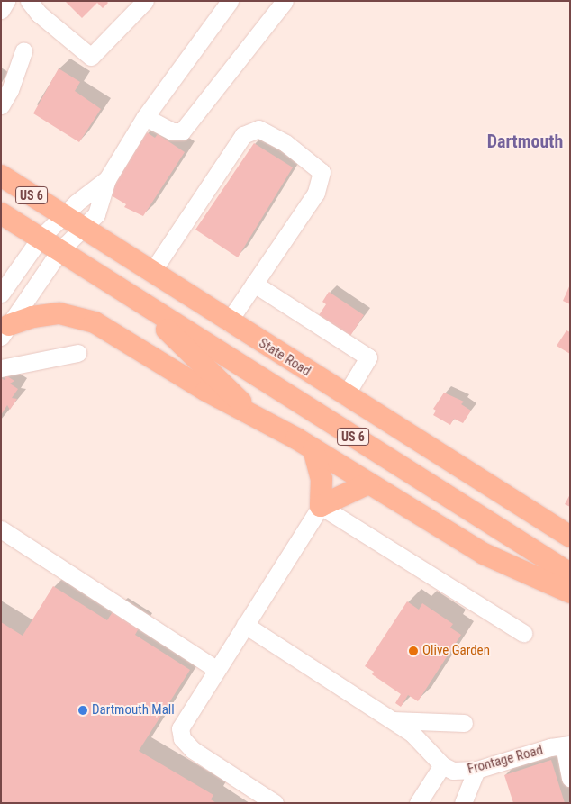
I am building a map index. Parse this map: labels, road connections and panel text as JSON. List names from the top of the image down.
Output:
{
  "streets": {
    "main road": ["US 6", "State Road"],
    "street": ["Frontage Road"]
  },
  "districts": ["Dartmouth"],
  "places": ["Olive Garden", "Dartmouth Mall"]
}
